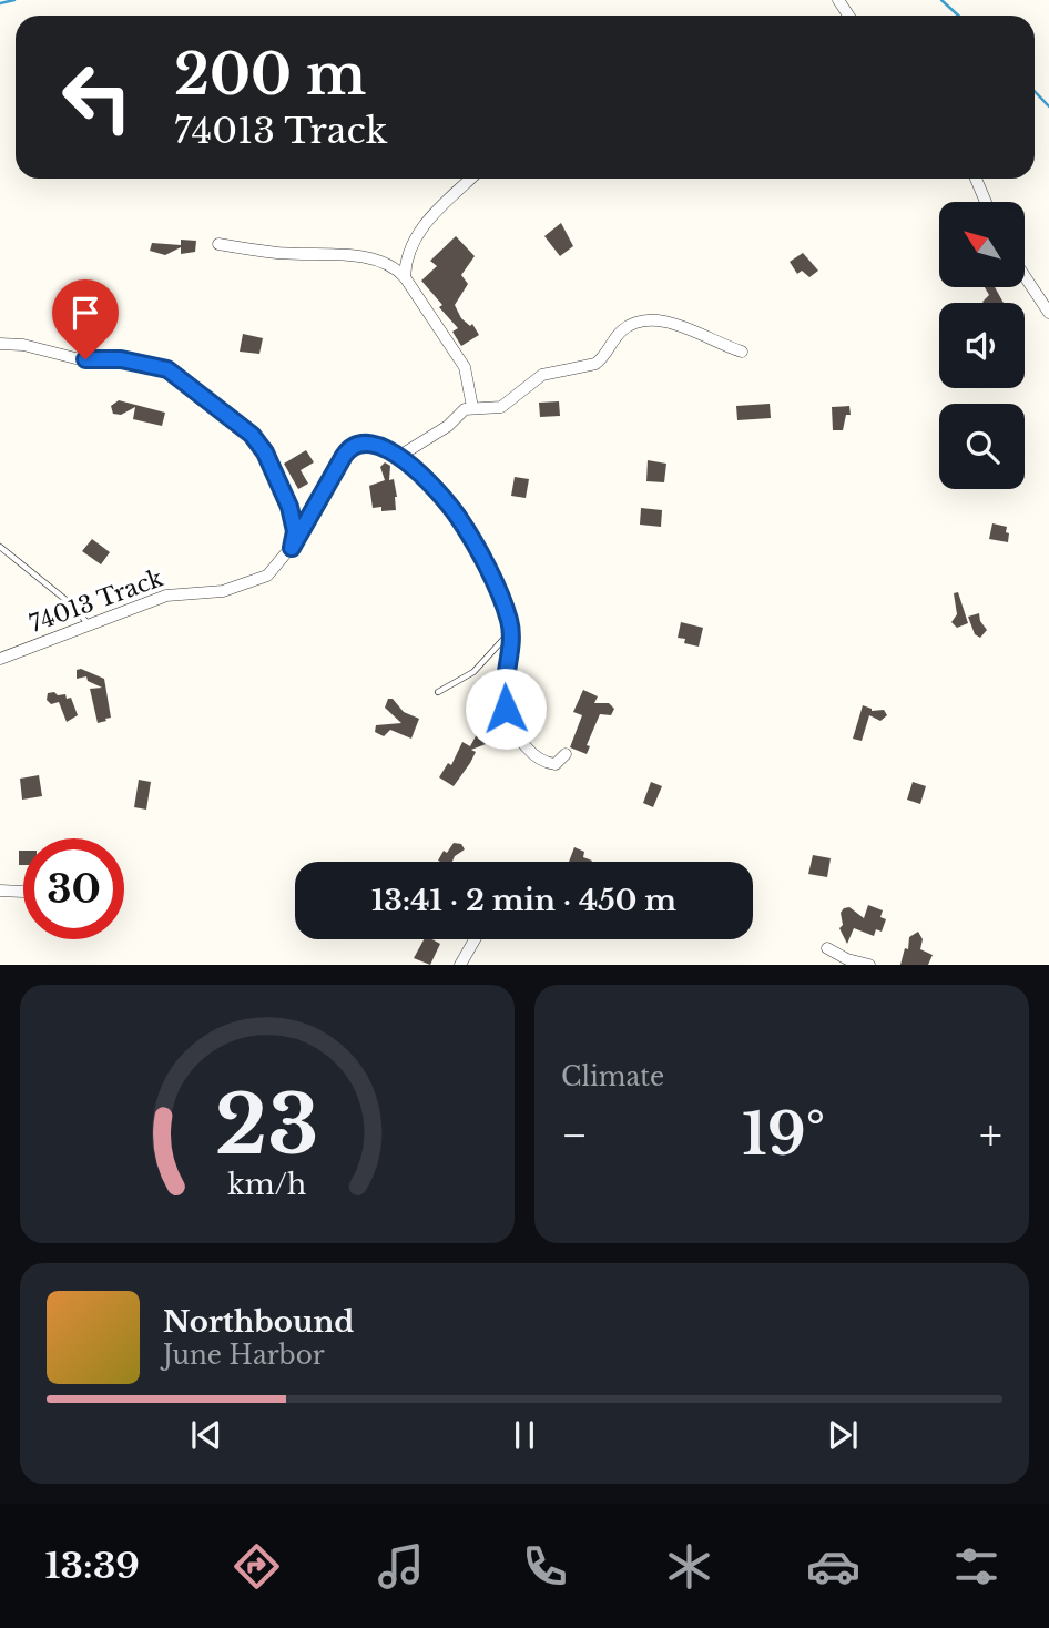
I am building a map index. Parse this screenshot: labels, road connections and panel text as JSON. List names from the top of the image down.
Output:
{
  "streets": {
    "street": ["74013 Track"]
  },
  "north": "top left",
  "page": {
    "turn": ["200 m", "74013 Track"],
    "limit": "30",
    "trip": "13:41 · 2 min · 450 m",
    "tile": "Climate",
    "heat": ["−", "19°", "+"],
    "song": ["Northbound", "June Harbor"],
    "tabs": "13:39",
    "gauge": ["23", "km/h"]
  }
}
